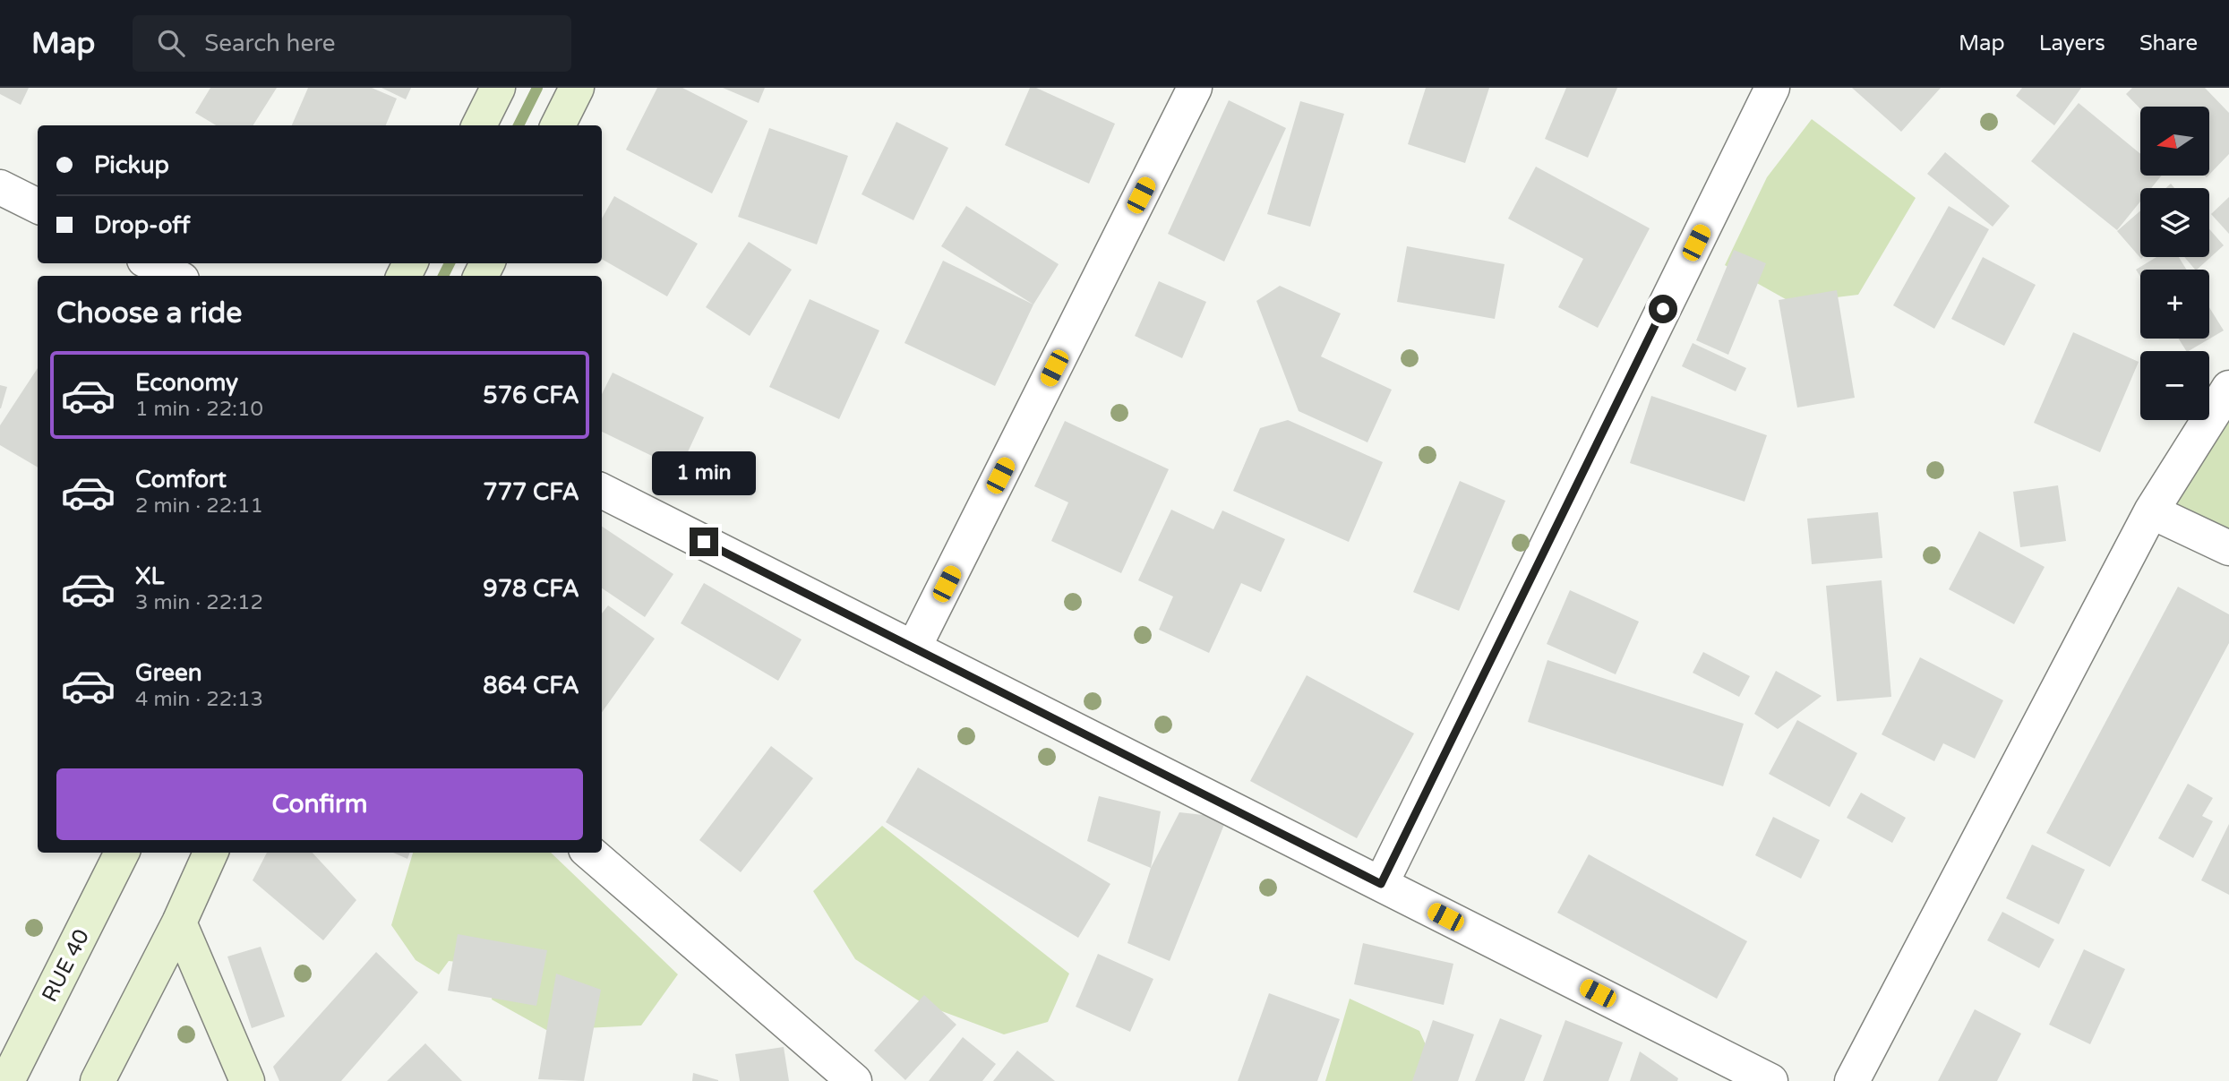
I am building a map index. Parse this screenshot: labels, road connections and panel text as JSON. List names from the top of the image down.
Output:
{
  "streets": {
    "main road": ["RUE 40"]
  },
  "north": "left",
  "page": {
    "header": "Map",
    "search": "Search here",
    "nav": ["Map", "Layers", "Share"],
    "map_buttons": ["+", "−"],
    "banner": ["Pickup", "Drop-off"],
    "heading": "Choose a ride",
    "list": [
      {
        "name": "Economy",
        "note": "1 min · 22:10",
        "value": "576 CFA"
      },
      {
        "name": "Comfort",
        "note": "2 min · 22:11",
        "value": "777 CFA"
      },
      {
        "name": "XL",
        "note": "3 min · 22:12",
        "value": "978 CFA"
      },
      {
        "name": "Green",
        "note": "4 min · 22:13",
        "value": "864 CFA"
      }
    ],
    "bubble": "1 min",
    "buttons": "Confirm"
  }
}
